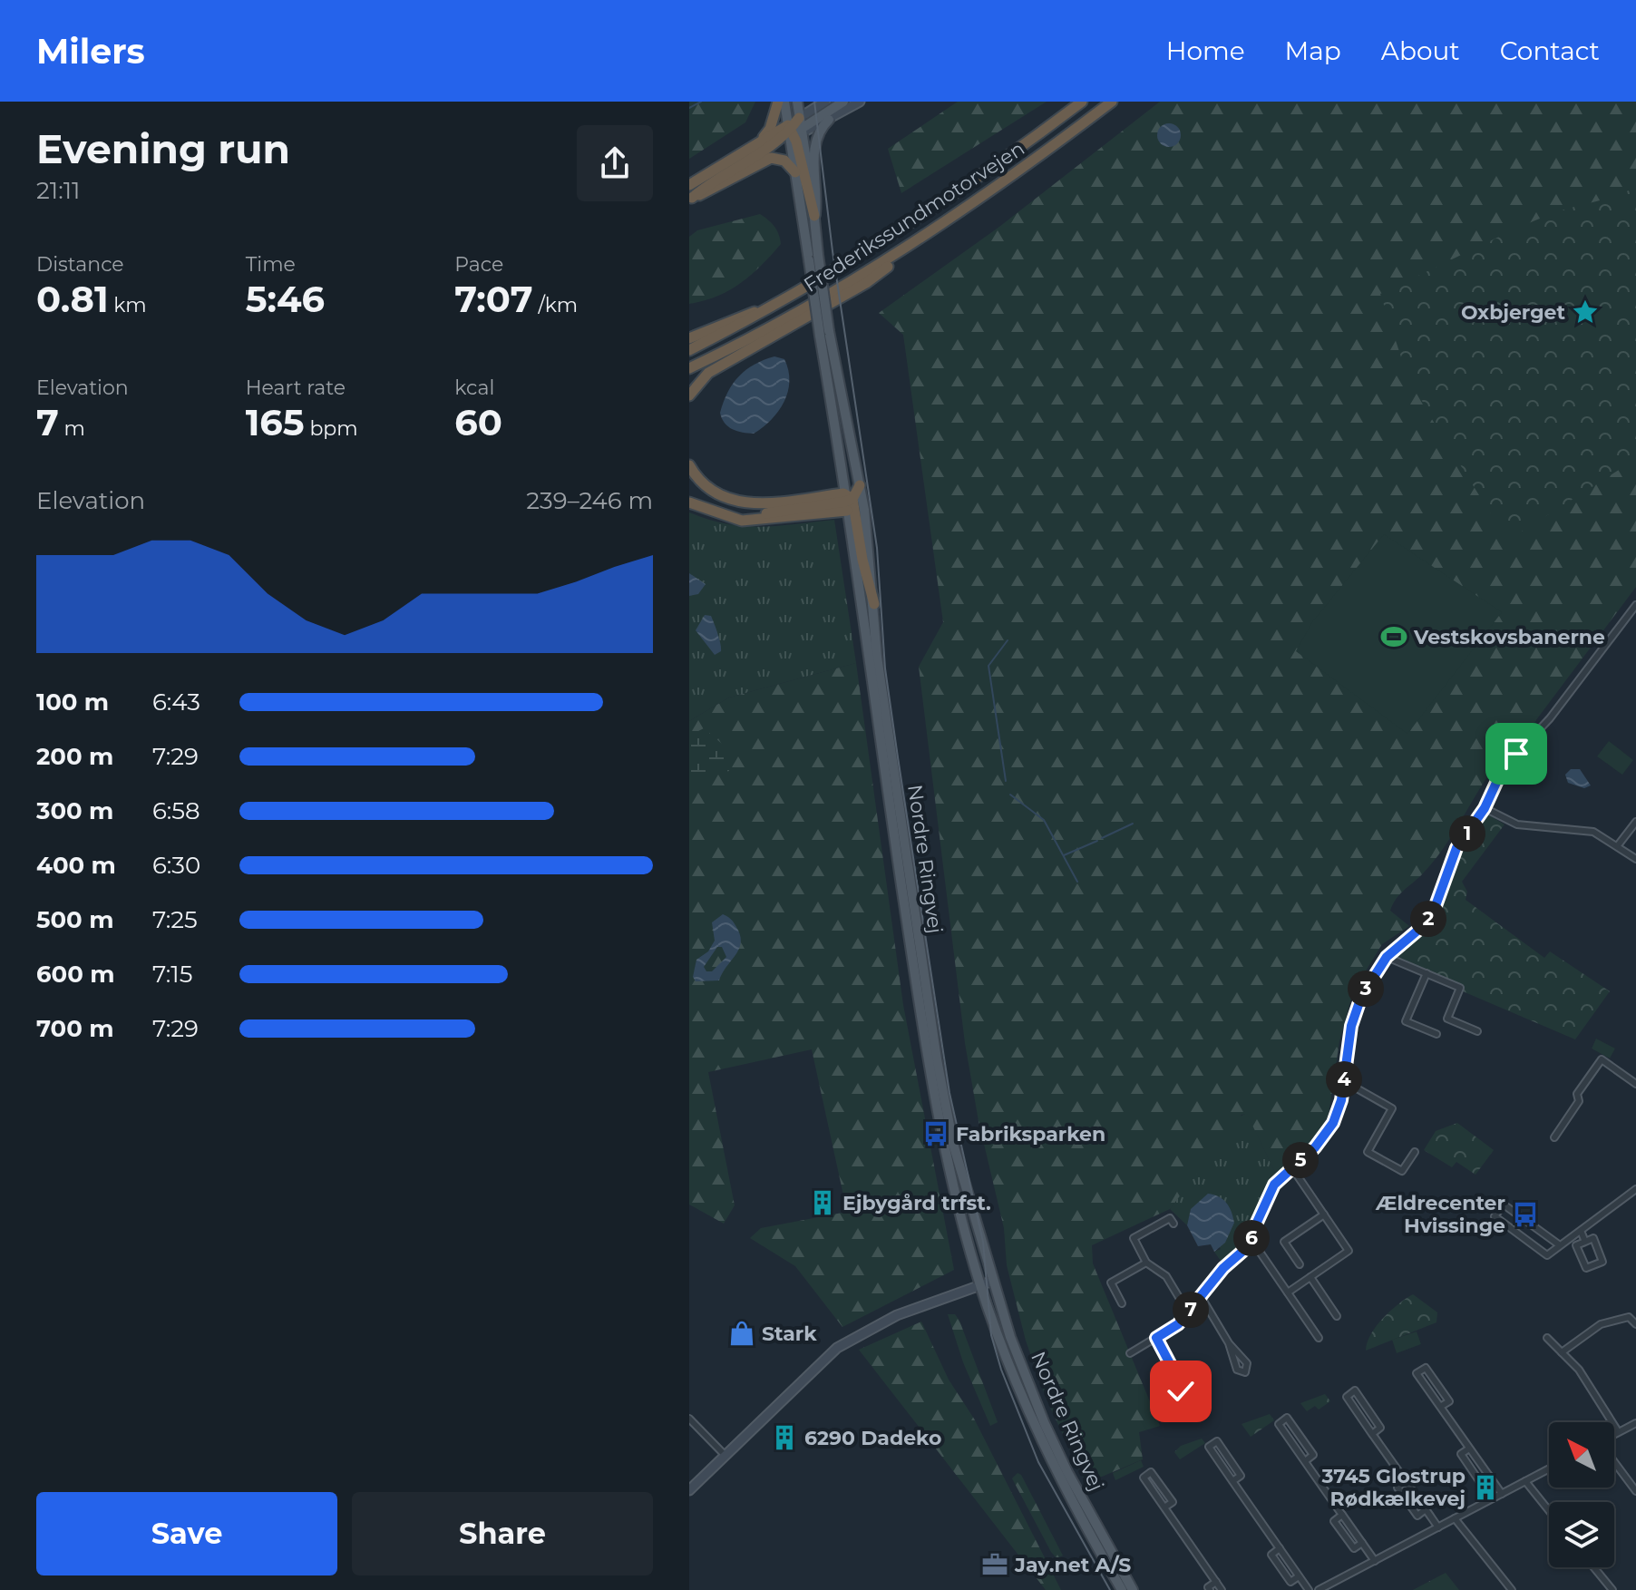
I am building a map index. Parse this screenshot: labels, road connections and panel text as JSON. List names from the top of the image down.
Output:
{
  "streets": {
    "highway": ["Frederikssundmotorvejen"],
    "main road": ["Nordre Ringvej"]
  },
  "places": {
    "place": ["Oxbjerget"],
    "sports": ["Vestskovsbanerne"],
    "bus stop": ["Fabriksparken", "Ældrecenter Hvissinge"],
    "building": ["Ejbygård trfst.", "6290 Dadeko", "3745 Glostrup Rødkælkevej"],
    "shop": ["Stark"],
    "office": ["Jay.net A/S"]
  },
  "north": "top left",
  "page": {
    "header": "Milers",
    "nav": [
      "Home",
      "Map",
      "About",
      "Contact"
    ],
    "heading": ["Evening run", "21:11"],
    "stats": [
      ["Distance", "0.81 km"],
      ["Time", "5:46"],
      ["Pace", "7:07 /km"],
      ["Elevation", "7 m"],
      ["Heart rate", "165 bpm"],
      ["kcal", "60"]
    ],
    "chart": ["Elevation", "239–246 m"],
    "list": [
      {
        "name": "100 m",
        "note": "6:43"
      },
      {
        "name": "200 m",
        "note": "7:29"
      },
      {
        "name": "300 m",
        "note": "6:58"
      },
      {
        "name": "400 m",
        "note": "6:30"
      },
      {
        "name": "500 m",
        "note": "7:25"
      },
      {
        "name": "600 m",
        "note": "7:15"
      },
      {
        "name": "700 m",
        "note": "7:29"
      }
    ],
    "pins": [
      "1",
      "2",
      "3",
      "4",
      "5",
      "6",
      "7"
    ],
    "buttons": ["Save", "Share"]
  }
}
